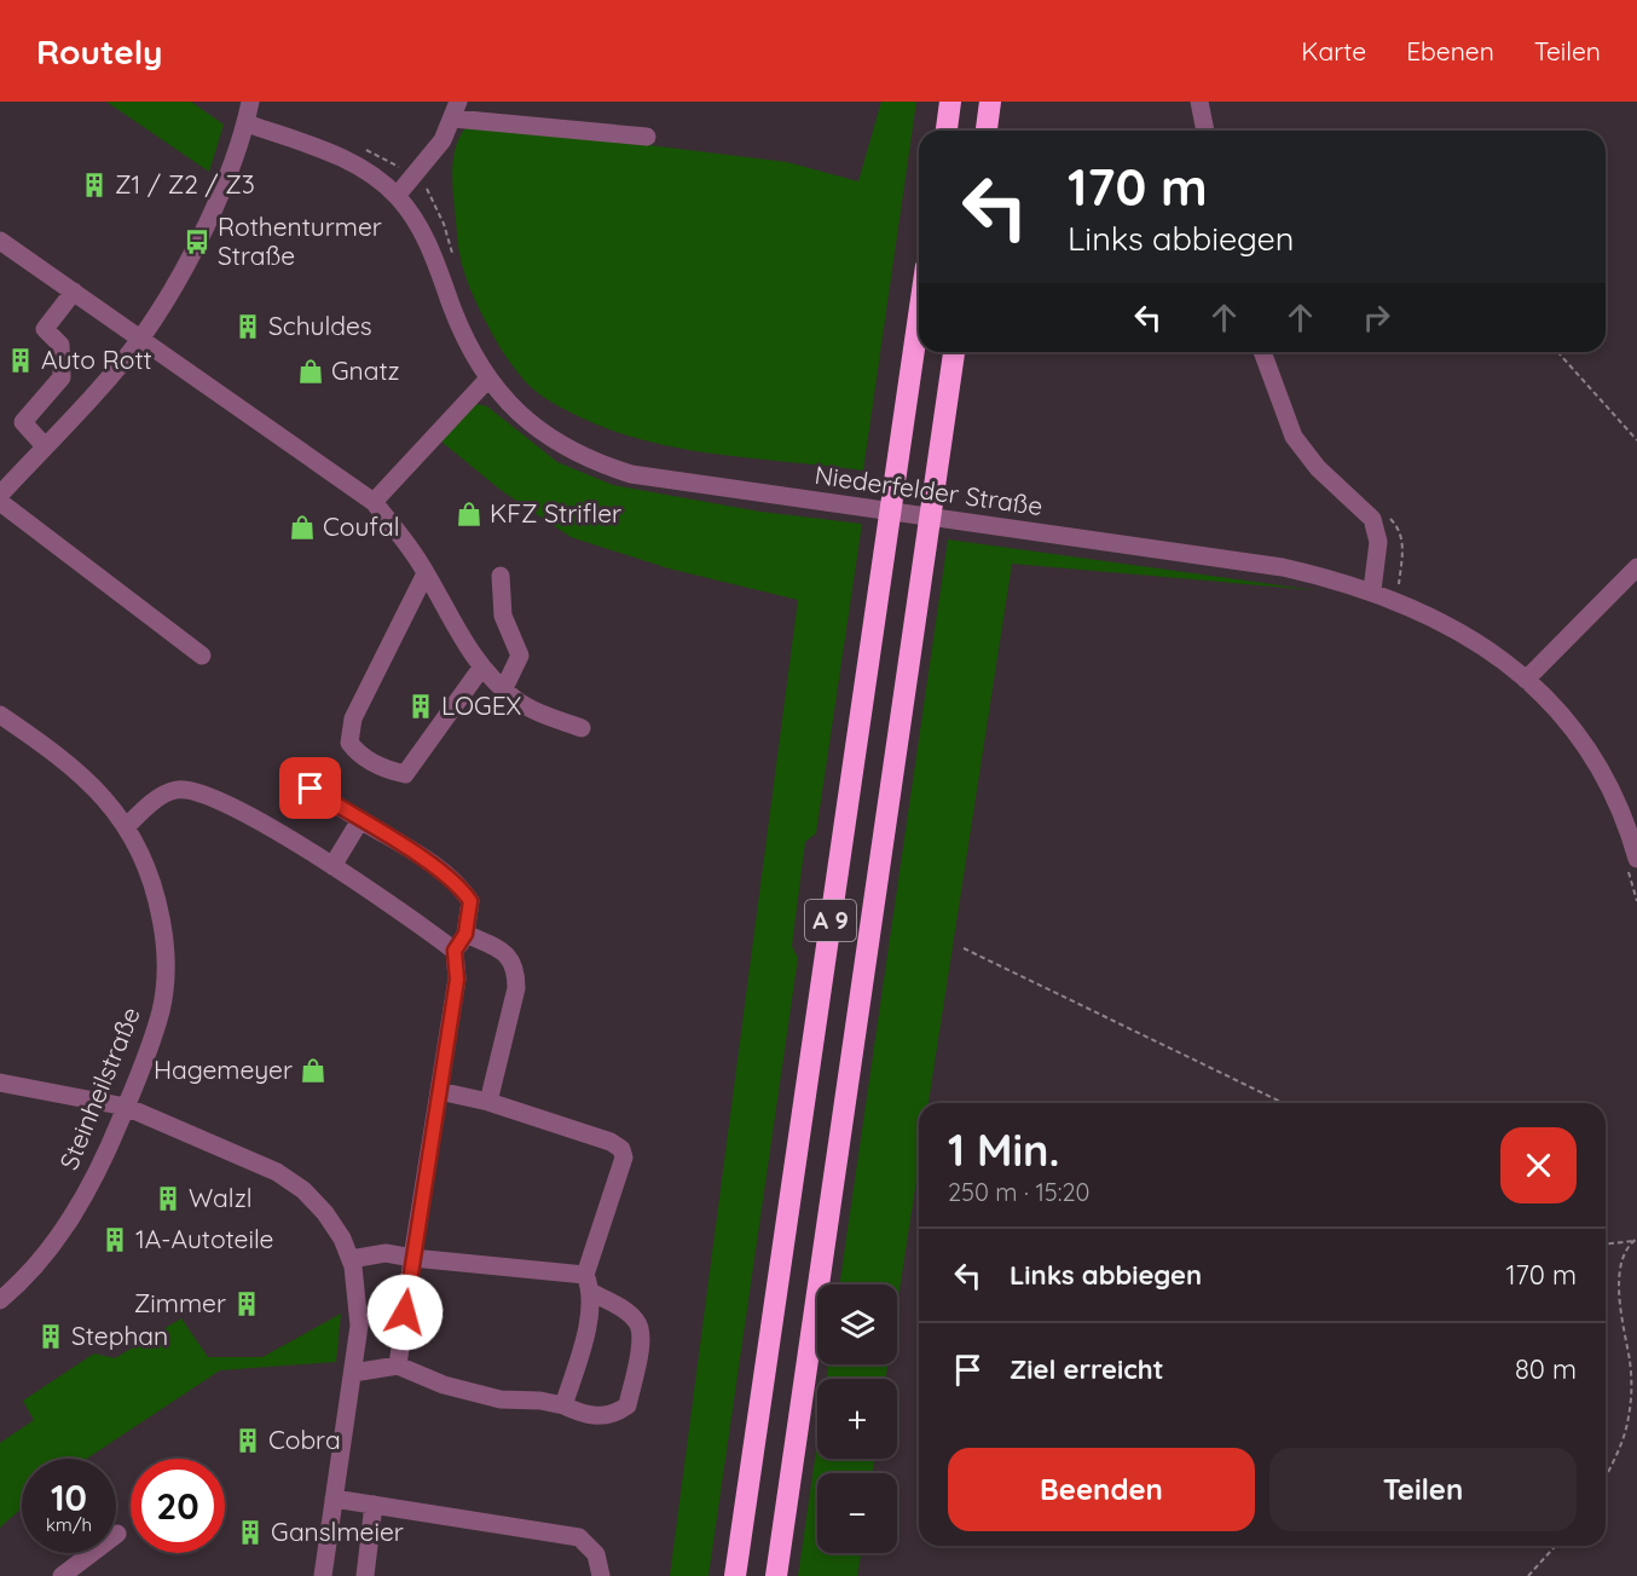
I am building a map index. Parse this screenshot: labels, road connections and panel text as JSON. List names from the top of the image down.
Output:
{
  "streets": {
    "highway": ["A 9"],
    "street": ["Niederfelder Straße", "Steinheilstraße"]
  },
  "places": {
    "building": [
      "Z1 / Z2 / Z3",
      "Schuldes",
      "Auto Rott",
      "LOGEX",
      "Walzl",
      "1A-Autoteile",
      "Zimmer",
      "Stephan",
      "Cobra",
      "Ganslmeier"
    ],
    "bus stop": ["Rothenturmer Straße"],
    "shop": [
      "Gnatz",
      "KFZ Strifler",
      "Coufal",
      "Hagemeyer"
    ]
  },
  "page": {
    "header": "Routely",
    "nav": ["Karte", "Ebenen", "Teilen"],
    "turn": ["170 m", "Links abbiegen"],
    "heading": ["1 Min.", "250 m · 15:20"],
    "list": [
      {
        "name": "Links abbiegen",
        "value": "170 m"
      },
      {
        "name": "Ziel erreicht",
        "value": "80 m"
      }
    ],
    "map_buttons": ["+", "−"],
    "buttons": ["Beenden", "Teilen"],
    "speed": "10 km/h",
    "limit": "20"
  }
}
